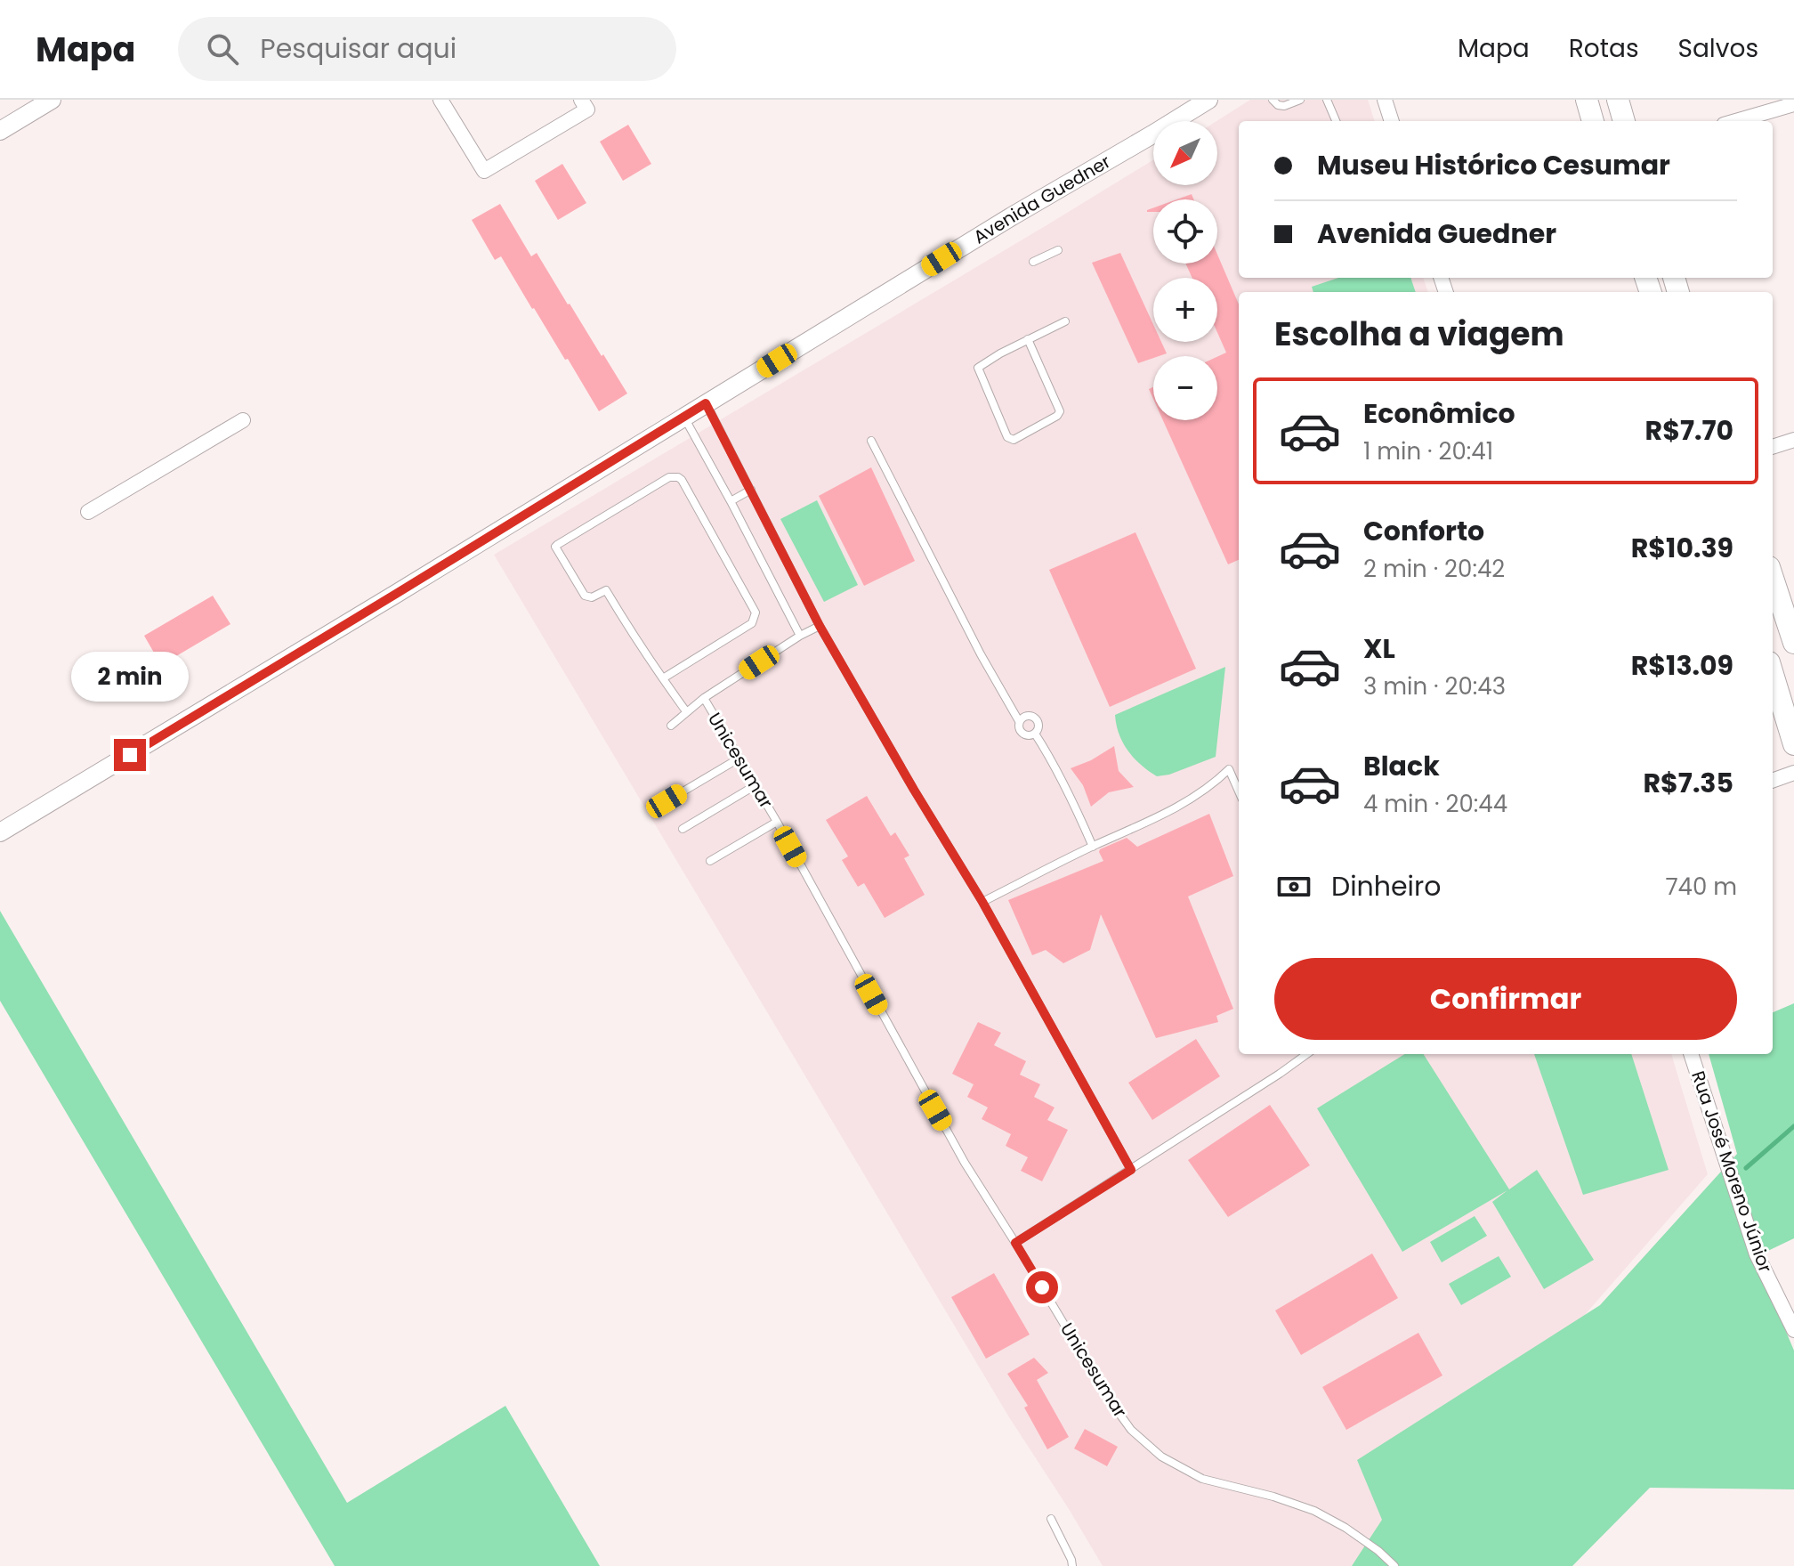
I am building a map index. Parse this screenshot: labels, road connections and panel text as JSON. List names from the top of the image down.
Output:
{
  "streets": {
    "street": ["Avenida Guedner", "Rua José Moreno Júnior"],
    "lane": ["Unicesumar"]
  },
  "north": "bottom left",
  "page": {
    "header": "Mapa",
    "search": "Pesquisar aqui",
    "nav": ["Mapa", "Rotas", "Salvos"],
    "map_buttons": ["+", "−"],
    "banner": ["Museu Histórico Cesumar", "Avenida Guedner"],
    "heading": "Escolha a viagem",
    "list": [
      {
        "name": "Econômico",
        "note": "1 min · 20:41",
        "value": "R$7.70"
      },
      {
        "name": "Conforto",
        "note": "2 min · 20:42",
        "value": "R$10.39"
      },
      {
        "name": "XL",
        "note": "3 min · 20:43",
        "value": "R$13.09"
      },
      {
        "name": "Black",
        "note": "4 min · 20:44",
        "value": "R$7.35"
      }
    ],
    "bubble": "2 min",
    "pay": ["Dinheiro", "740 m"],
    "buttons": "Confirmar"
  }
}
